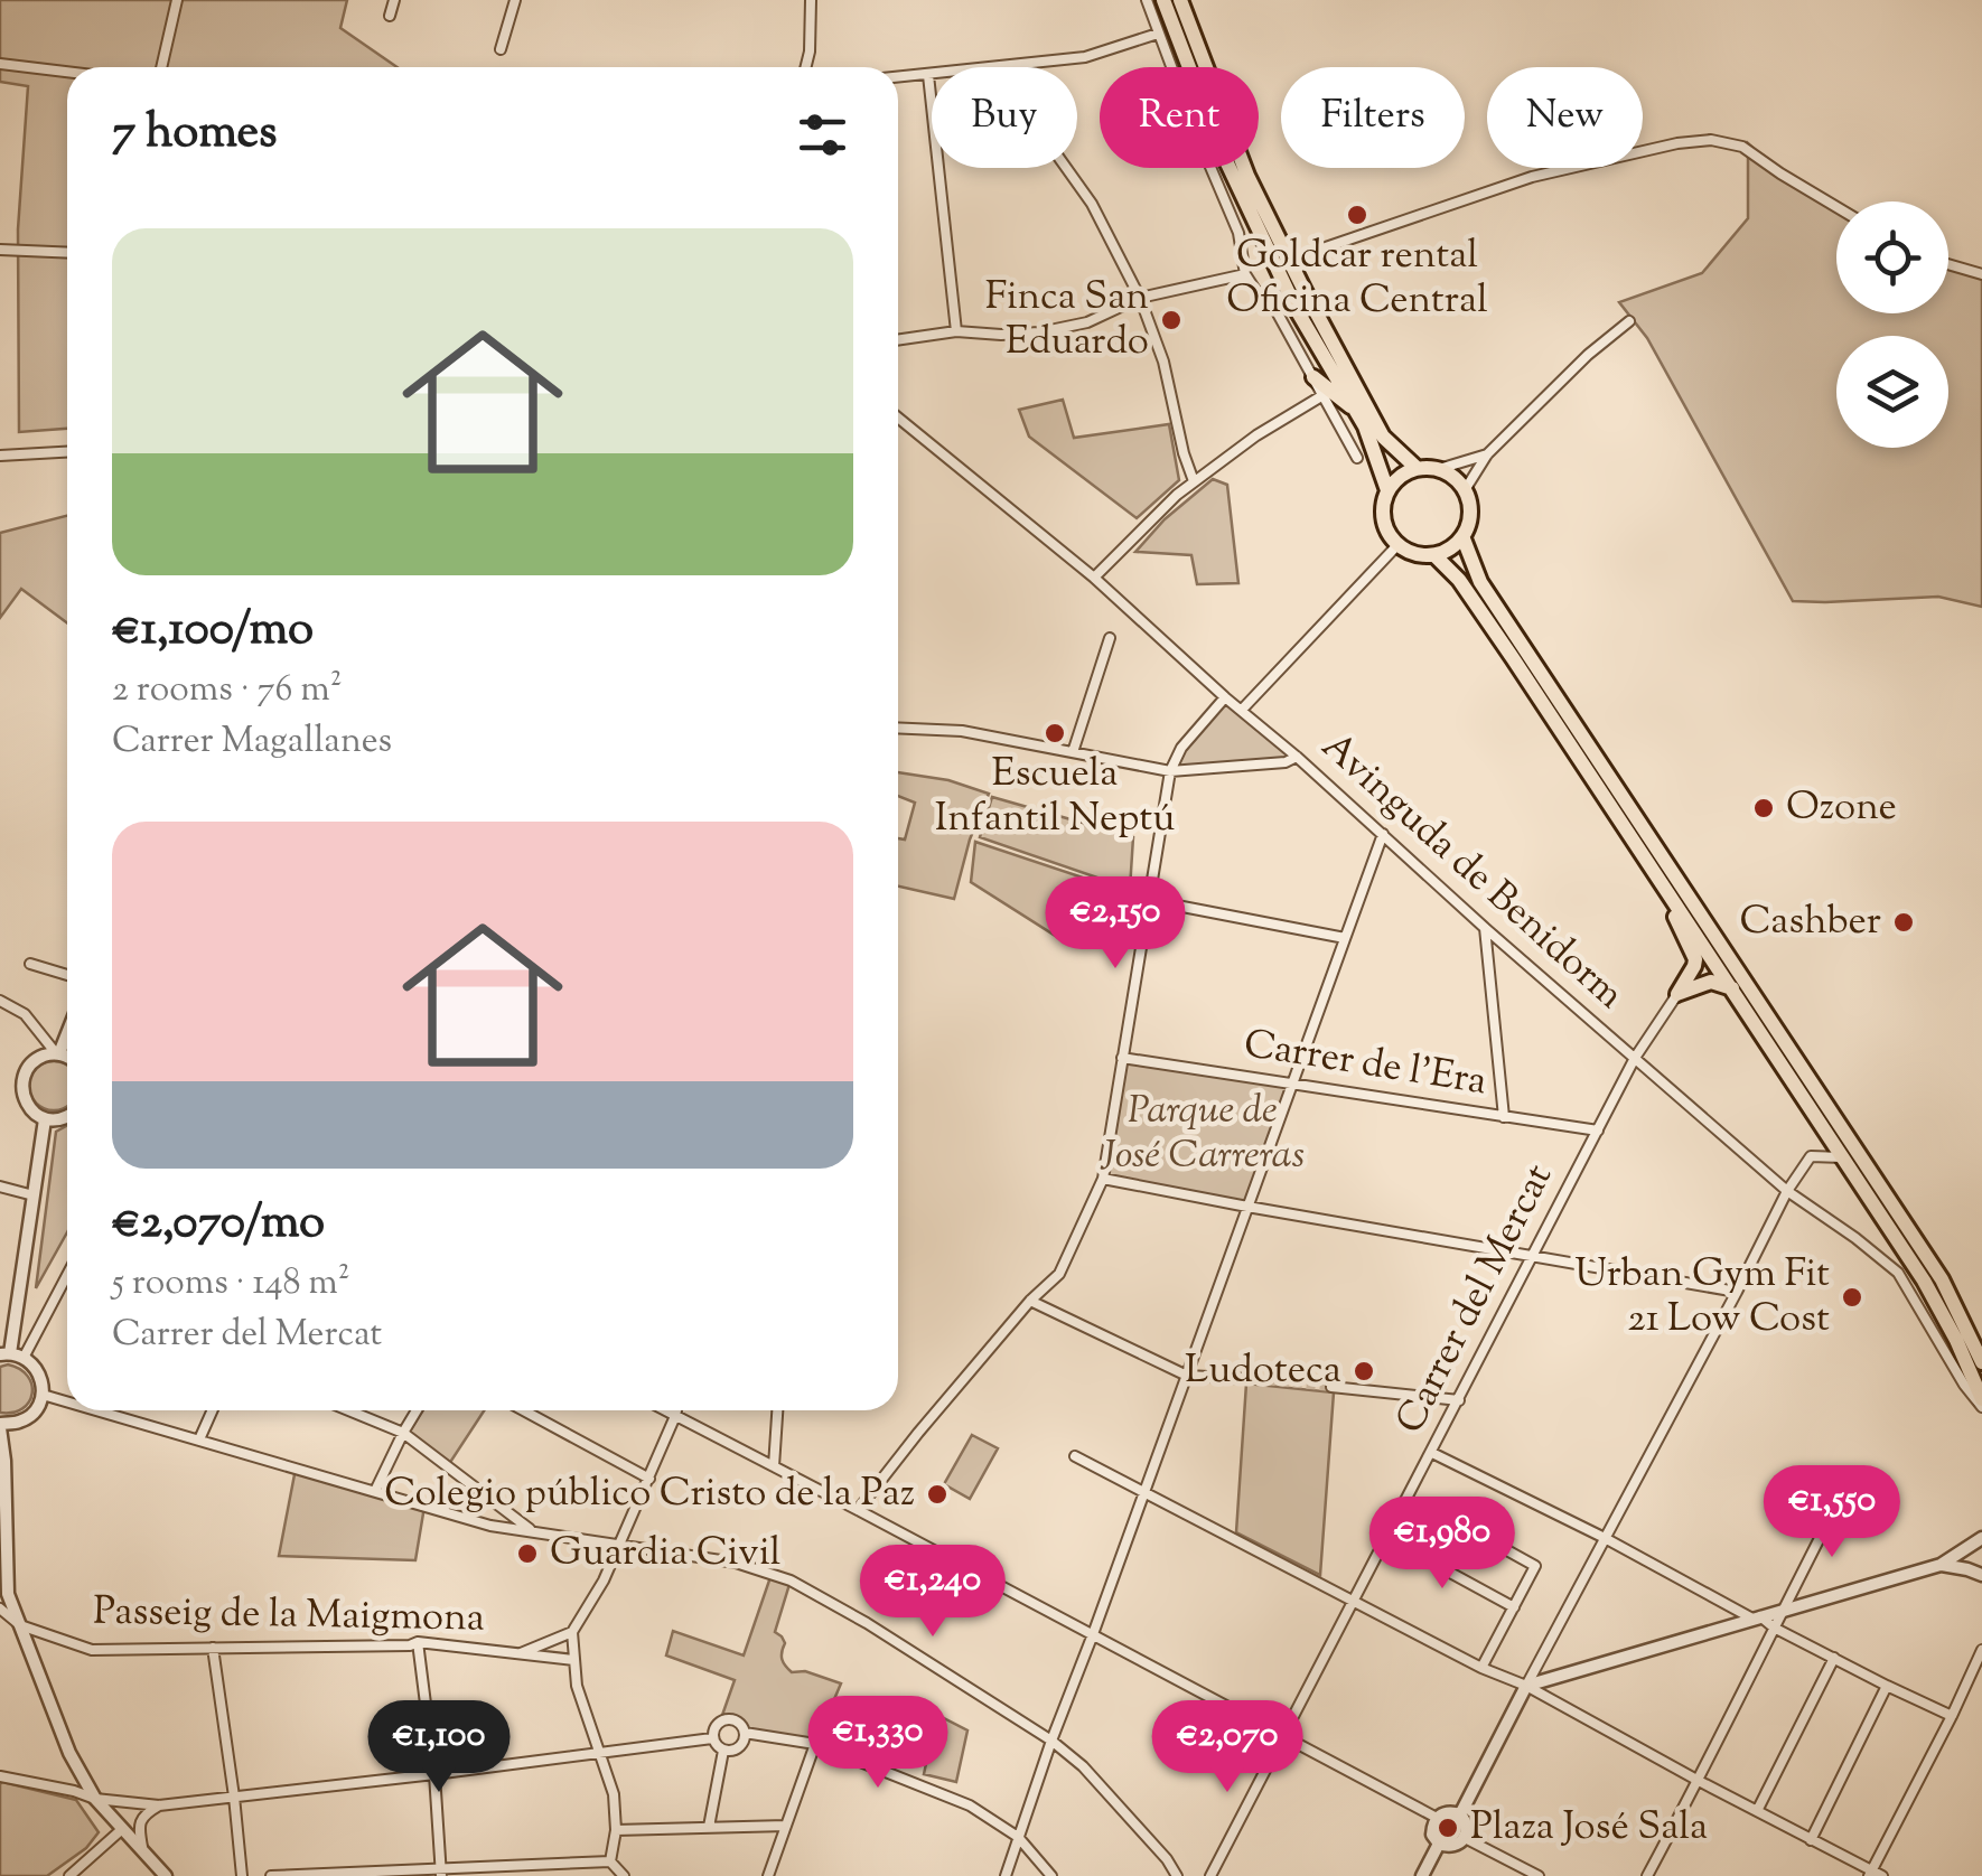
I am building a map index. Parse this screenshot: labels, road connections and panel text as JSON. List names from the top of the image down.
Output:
{
  "streets": {
    "street": [
      "Avinguda de Benidorm",
      "Carrer de l’Era",
      "Carrer del Mercat",
      "Passeig de la Maigmona"
    ]
  },
  "crossings": [
    ["Avinguda de Benidorm", "Carrer del Mercat"],
    ["Carrer de l’Era", "Carrer del Mercat"]
  ],
  "parks": ["Parque de José Carreras"],
  "places": [
    "Goldcar rental Oficina Central",
    "Finca San Eduardo",
    "Escuela Infantil Neptú",
    "Ozone",
    "Cashber",
    "Urban Gym Fit 21 Low Cost",
    "Ludoteca",
    "Colegio público Cristo de la Paz",
    "Guardia Civil",
    "Plaza José Sala"
  ],
  "page": {
    "chip": [
      "Buy",
      "Rent",
      "Filters",
      "New"
    ],
    "heading": "7 homes",
    "list": [
      {
        "name": "€1,100/mo",
        "note": "2 rooms · 76 m² · Carrer Magallanes"
      },
      {
        "name": "€2,070/mo",
        "note": "5 rooms · 148 m² · Carrer del Mercat"
      }
    ],
    "price": [
      "€2,150",
      "€1,550",
      "€1,980",
      "€1,240",
      "€1,330",
      "€1,100",
      "€2,070"
    ]
  }
}
